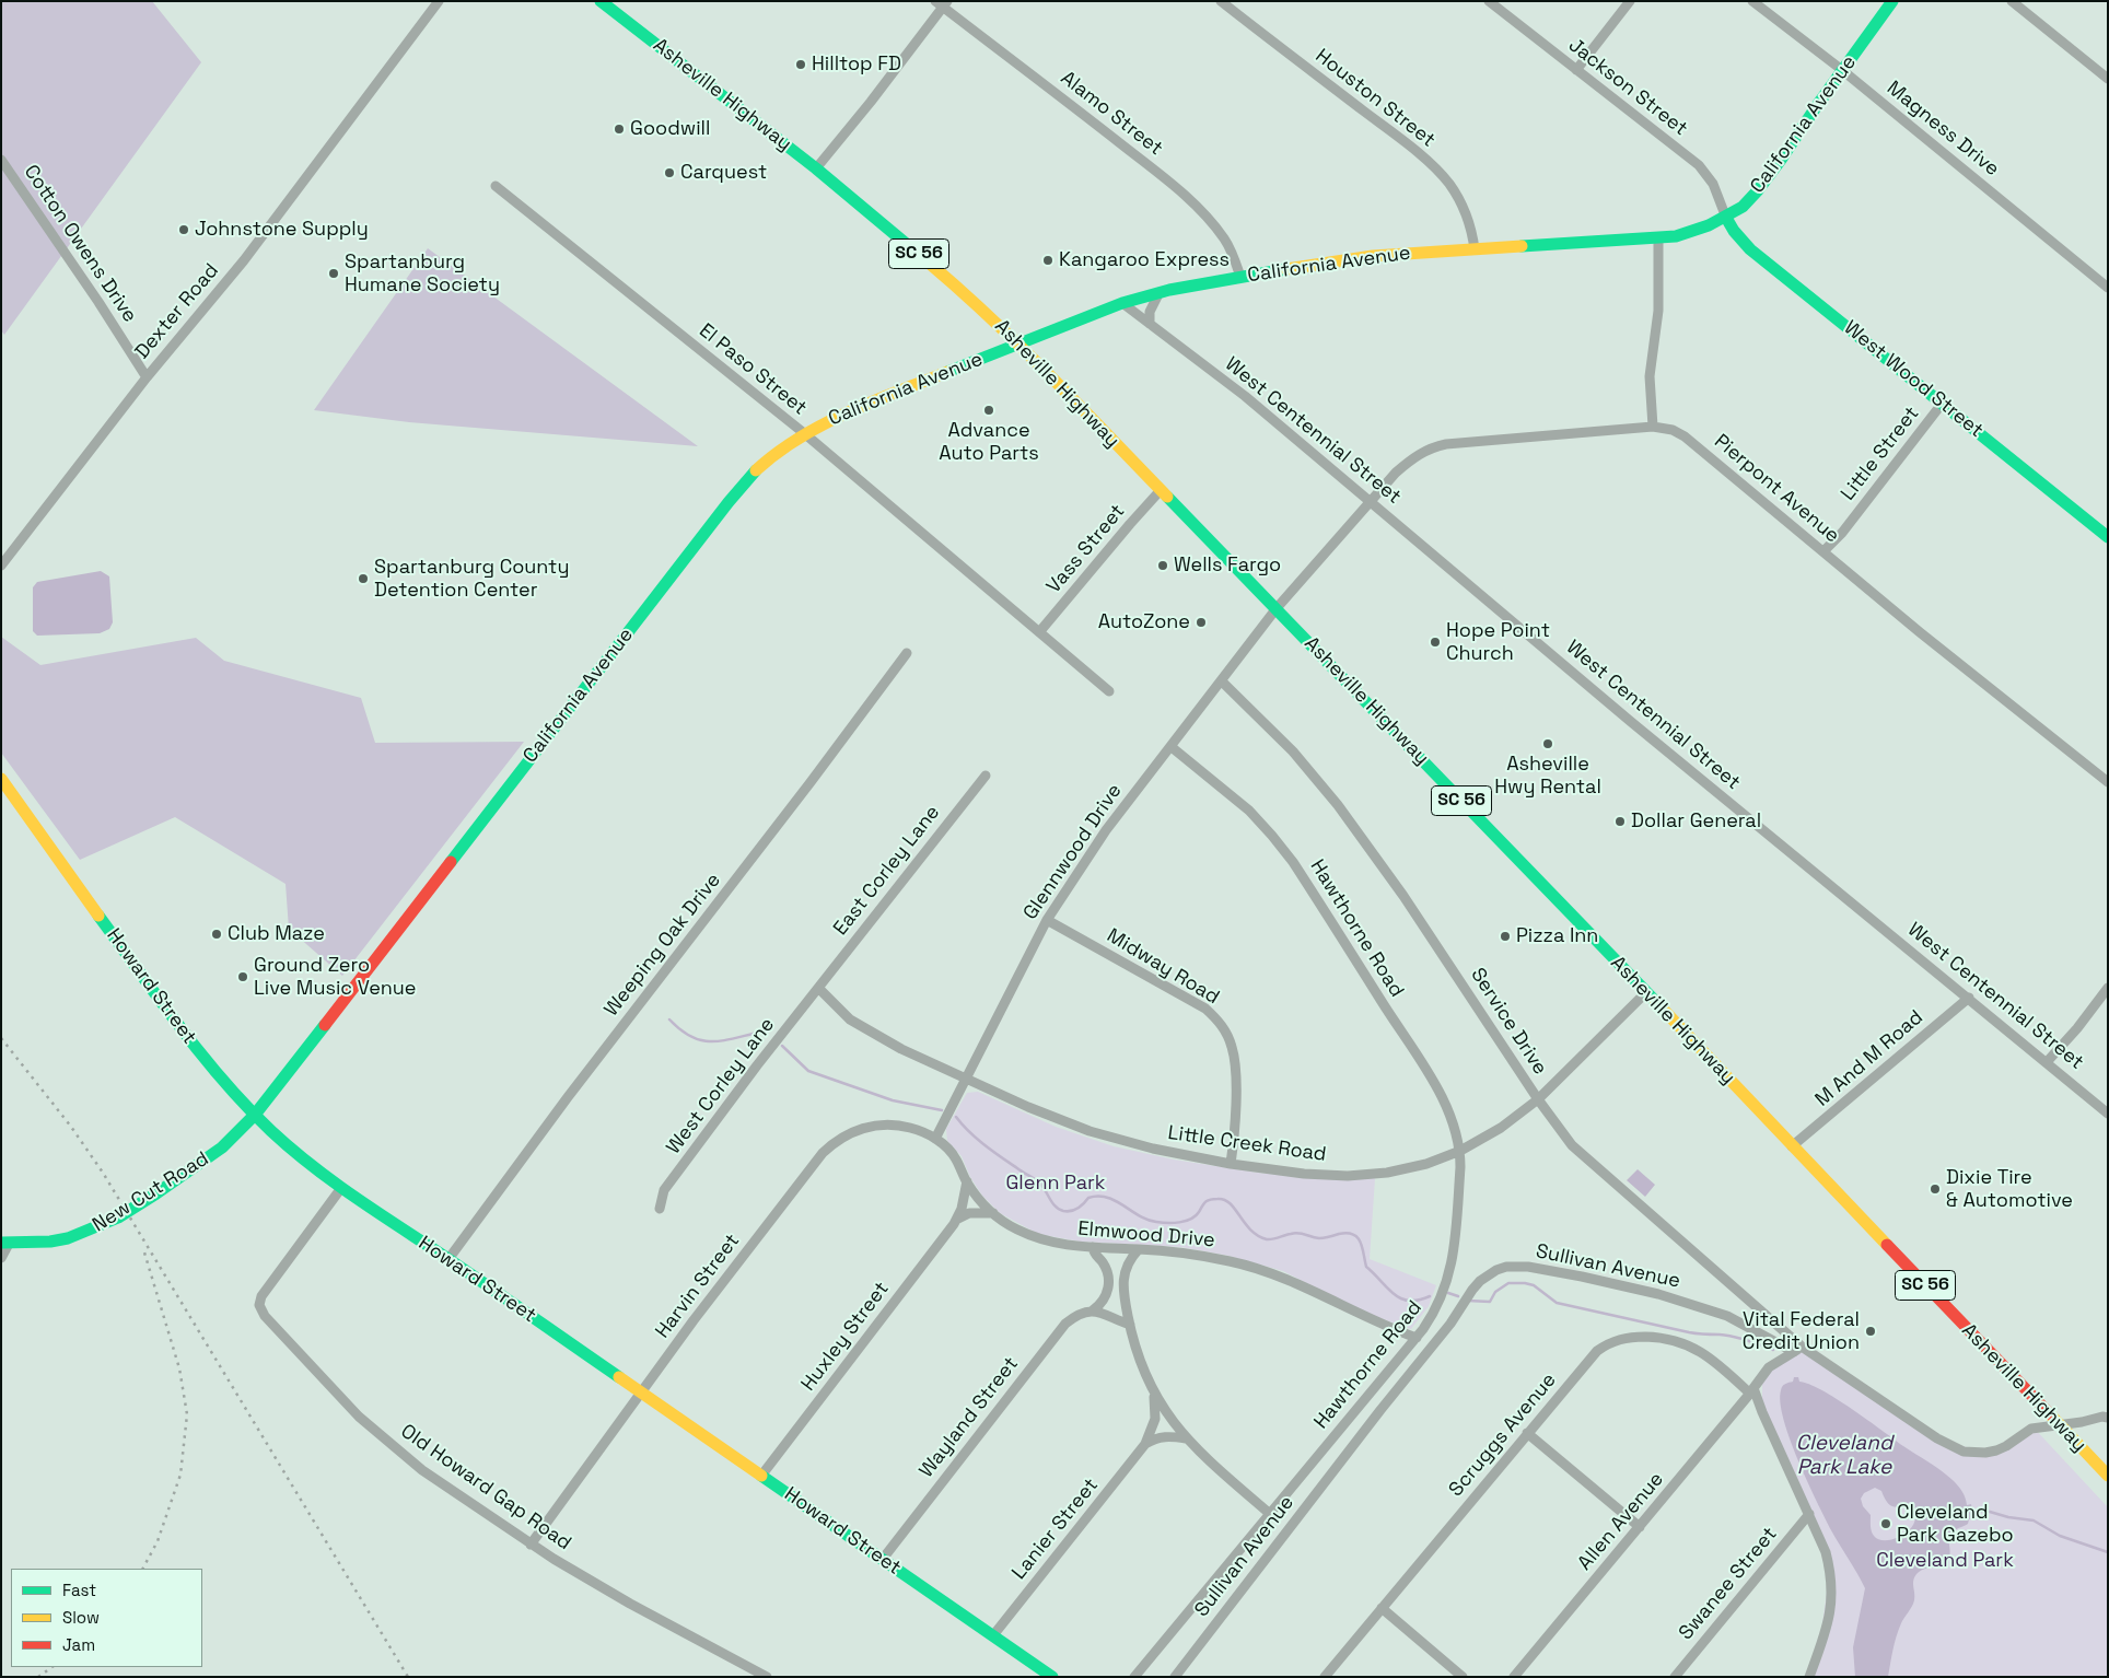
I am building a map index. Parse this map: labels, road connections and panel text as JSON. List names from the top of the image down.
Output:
{
  "streets": {
    "main road": [
      "Asheville Highway",
      "California Avenue",
      "SC 56",
      "West Wood Street",
      "Howard Street",
      "New Cut Road"
    ],
    "street": [
      "Jackson Street",
      "Houston Street",
      "Alamo Street",
      "Magness Drive",
      "Cotton Owens Drive",
      "Dexter Road",
      "El Paso Street",
      "West Centennial Street",
      "Little Street",
      "Pierpont Avenue",
      "Vass Street",
      "Glennwood Drive",
      "East Corley Lane",
      "Hawthorne Road",
      "Weeping Oak Drive",
      "Midway Road",
      "Service Drive",
      "M And M Road",
      "West Corley Lane",
      "Little Creek Road",
      "Elmwood Drive",
      "Sullivan Avenue",
      "Harvin Street",
      "Huxley Street",
      "Wayland Street",
      "Scruggs Avenue",
      "Old Howard Gap Road",
      "Allen Avenue",
      "Lanier Street",
      "Swanee Street"
    ]
  },
  "crossings": [
    ["Jackson Street", "California Avenue"],
    ["Jackson Street", "West Wood Street"],
    ["Asheville Highway", "California Avenue"],
    ["Asheville Highway", "Pierpont Avenue"],
    ["Asheville Highway", "Vass Street"],
    ["Asheville Highway", "Glennwood Drive"],
    ["Asheville Highway", "M And M Road"],
    ["Asheville Highway", "Little Creek Road"],
    ["Houston Street", "California Avenue"],
    ["Alamo Street", "California Avenue"],
    ["California Avenue", "Magness Drive"],
    ["California Avenue", "El Paso Street"],
    ["California Avenue", "West Wood Street"],
    ["California Avenue", "West Centennial Street"],
    ["California Avenue", "Howard Street"],
    ["California Avenue", "New Cut Road"],
    ["Cotton Owens Drive", "Dexter Road"],
    ["El Paso Street", "Vass Street"],
    ["West Wood Street", "Little Street"],
    ["West Centennial Street", "Pierpont Avenue"],
    ["West Centennial Street", "M And M Road"],
    ["Little Street", "Pierpont Avenue"],
    ["Pierpont Avenue", "Glennwood Drive"],
    ["Glennwood Drive", "Hawthorne Road"],
    ["Glennwood Drive", "Midway Road"],
    ["Glennwood Drive", "Service Drive"],
    ["Glennwood Drive", "Little Creek Road"],
    ["Glennwood Drive", "Elmwood Drive"],
    ["Glennwood Drive", "Harvin Street"],
    ["East Corley Lane", "West Corley Lane"],
    ["East Corley Lane", "Little Creek Road"],
    ["Hawthorne Road", "Little Creek Road"],
    ["Hawthorne Road", "Elmwood Drive"],
    ["Weeping Oak Drive", "Howard Street"],
    ["Midway Road", "Little Creek Road"],
    ["Howard Street", "New Cut Road"],
    ["Howard Street", "Harvin Street"],
    ["Howard Street", "Huxley Street"],
    ["Howard Street", "Wayland Street"],
    ["Howard Street", "Old Howard Gap Road"],
    ["Howard Street", "Lanier Street"],
    ["Service Drive", "Little Creek Road"],
    ["Service Drive", "Sullivan Avenue"],
    ["Service Drive", "Allen Avenue"],
    ["West Corley Lane", "Little Creek Road"],
    ["Elmwood Drive", "Harvin Street"],
    ["Elmwood Drive", "Huxley Street"],
    ["Sullivan Avenue", "Allen Avenue"],
    ["Harvin Street", "Old Howard Gap Road"],
    ["Scruggs Avenue", "Allen Avenue"]
  ],
  "water": ["Cleveland Park Lake"],
  "parks": ["Glenn Park", "Cleveland Park"],
  "places": [
    "Hilltop FD",
    "Goodwill",
    "Carquest",
    "Johnstone Supply",
    "Kangaroo Express",
    "Spartanburg Humane Society",
    "Advance Auto Parts",
    "Wells Fargo",
    "Spartanburg County Detention Center",
    "AutoZone",
    "Hope Point Church",
    "Asheville Hwy Rental",
    "Dollar General",
    "Club Maze",
    "Pizza Inn",
    "Ground Zero Live Music Venue",
    "Dixie Tire & Automotive",
    "Vital Federal Credit Union",
    "Cleveland Park Gazebo"
  ],
  "legend": ["Fast", "Slow", "Jam"]
}
